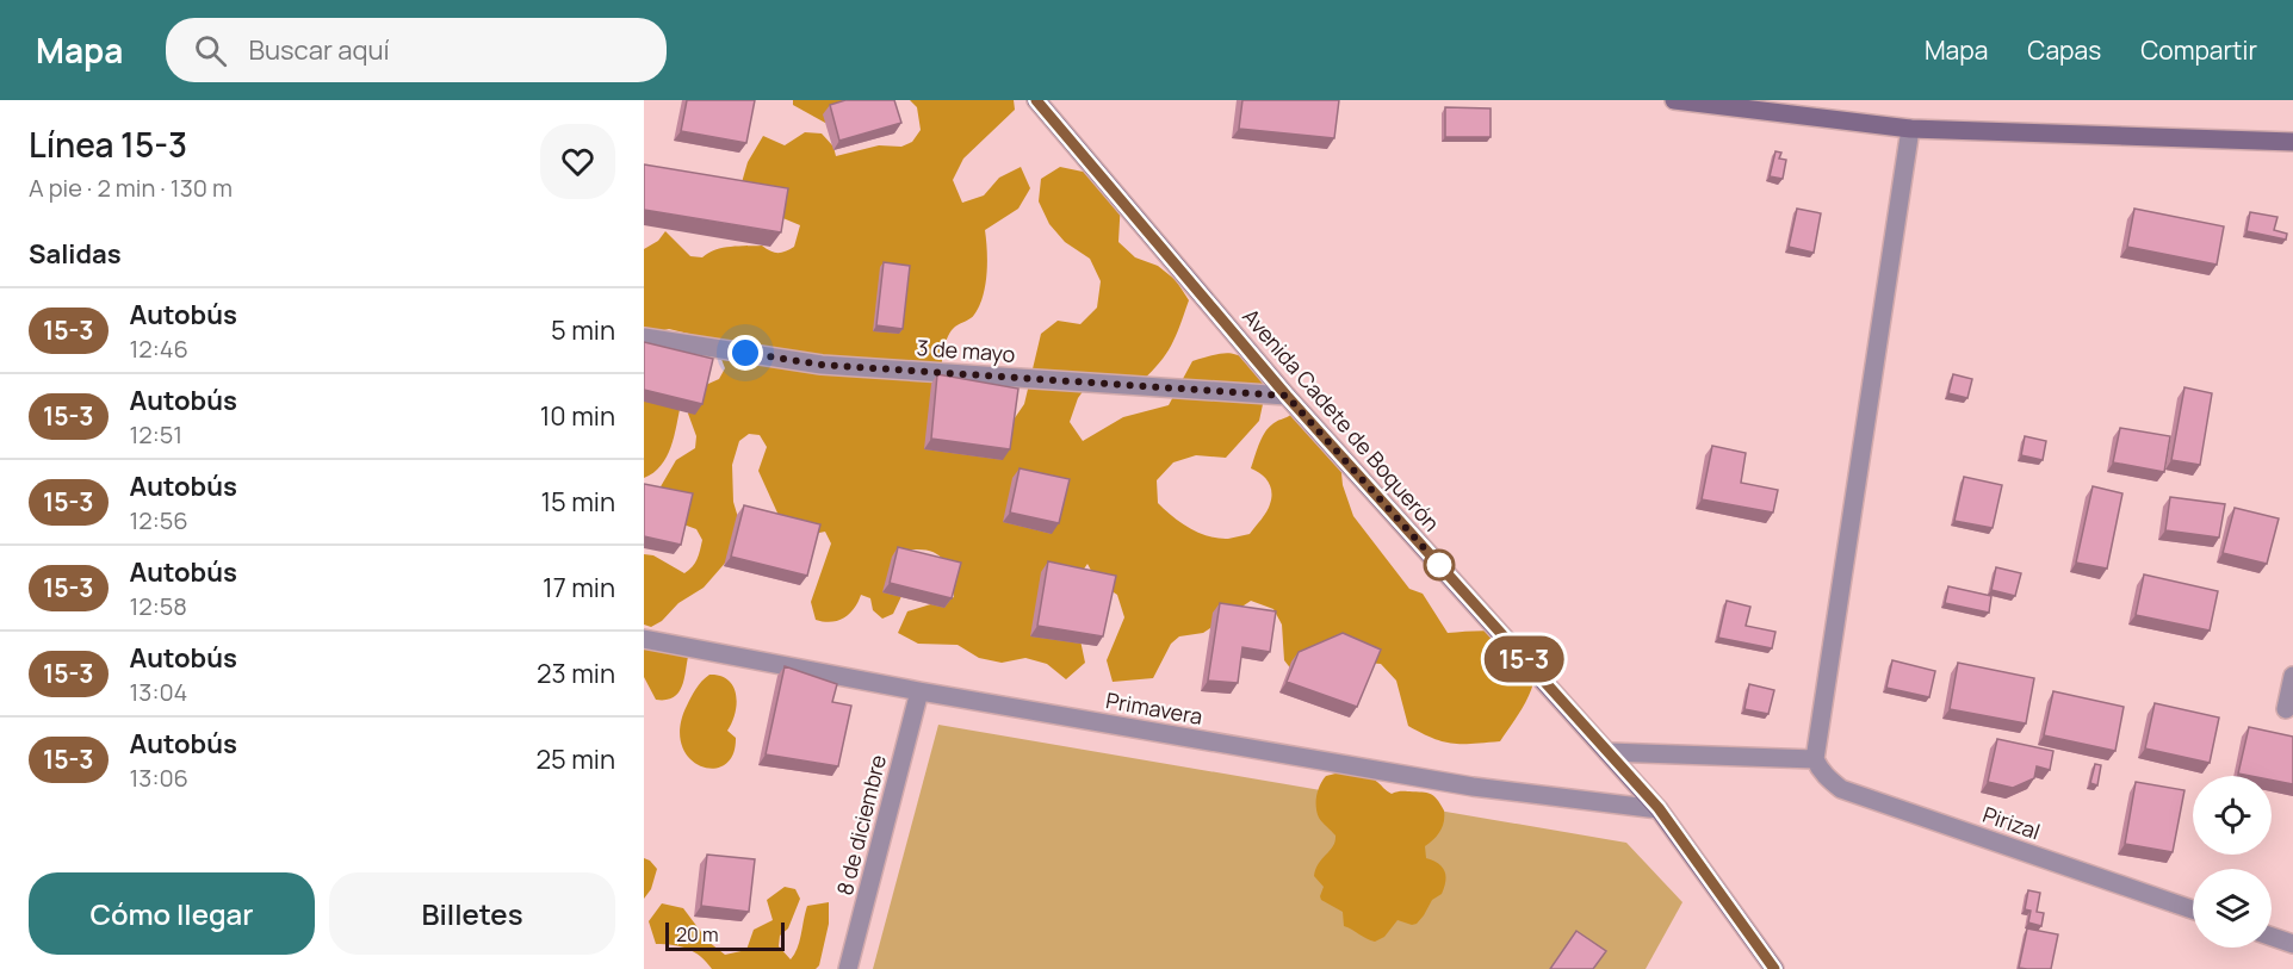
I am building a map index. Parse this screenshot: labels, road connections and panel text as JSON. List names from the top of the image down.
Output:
{
  "streets": {
    "main road": ["Avenida Cadete de Boquerón"],
    "street": [
      "3 de mayo",
      "Primavera",
      "Pirizal",
      "8 de diciembre"
    ]
  },
  "crossings": [
    ["3 de mayo", "Avenida Cadete de Boquerón"],
    ["Avenida Cadete de Boquerón", "Primavera"],
    ["Primavera", "8 de diciembre"]
  ],
  "lines": ["bus line 15-3"],
  "scale_bar": "20 m",
  "page": {
    "header": "Mapa",
    "search": "Buscar aquí",
    "nav": ["Mapa", "Capas", "Compartir"],
    "heading": [
      ["Línea 15-3", "A pie · 2 min · 130 m"],
      "Salidas"
    ],
    "on_map": "15-3",
    "list": [
      {
        "mark": "15-3",
        "name": "Autobús",
        "note": "12:46",
        "value": "5 min"
      },
      {
        "mark": "15-3",
        "name": "Autobús",
        "note": "12:51",
        "value": "10 min"
      },
      {
        "mark": "15-3",
        "name": "Autobús",
        "note": "12:56",
        "value": "15 min"
      },
      {
        "mark": "15-3",
        "name": "Autobús",
        "note": "12:58",
        "value": "17 min"
      },
      {
        "mark": "15-3",
        "name": "Autobús",
        "note": "13:04",
        "value": "23 min"
      },
      {
        "mark": "15-3",
        "name": "Autobús",
        "note": "13:06",
        "value": "25 min"
      }
    ],
    "buttons": ["Cómo llegar", "Billetes"],
    "scale": "20 m"
  }
}
